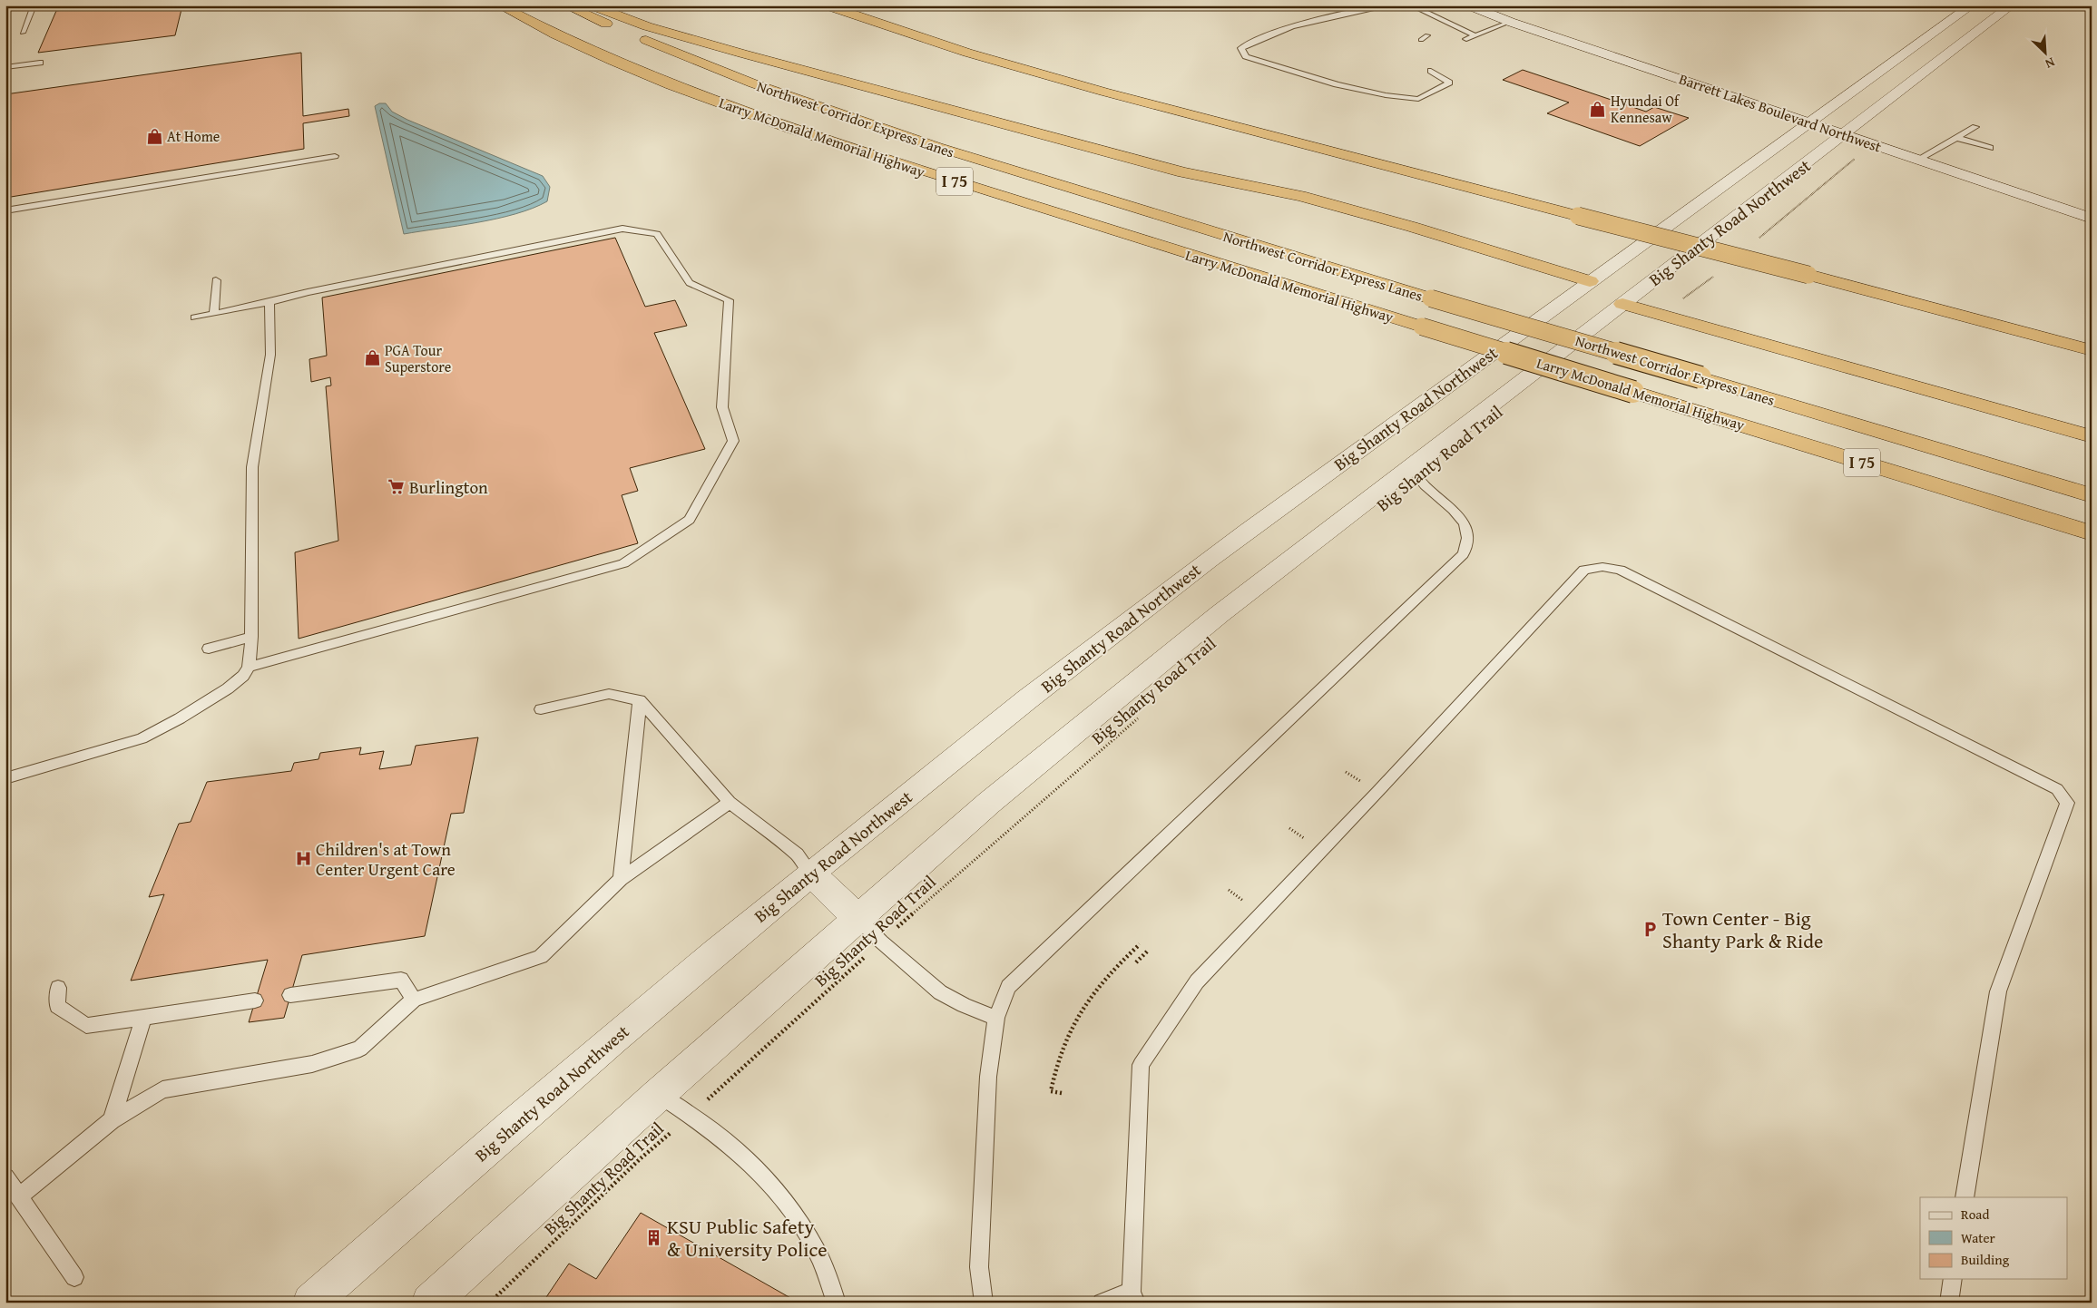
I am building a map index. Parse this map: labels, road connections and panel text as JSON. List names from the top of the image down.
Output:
{
  "streets": {
    "highway": ["Northwest Corridor Express Lanes", "Larry McDonald Memorial Highway", "I 75"],
    "street": ["Barrett Lakes Boulevard Northwest", "Big Shanty Road Northwest"],
    "path": ["Big Shanty Road Trail"]
  },
  "crossings": [
    ["Barrett Lakes Boulevard Northwest", "Big Shanty Road Northwest"]
  ],
  "places": {
    "shop": ["Hyundai Of Kennesaw", "At Home", "PGA Tour Superstore"],
    "supermarket": ["Burlington"],
    "hospital": ["Children's at Town Center Urgent Care"],
    "parking": ["Town Center - Big Shanty Park & Ride"],
    "building": ["KSU Public Safety & University Police"]
  },
  "legend": ["Road", "Water", "Building"],
  "north": "bottom right"
}
